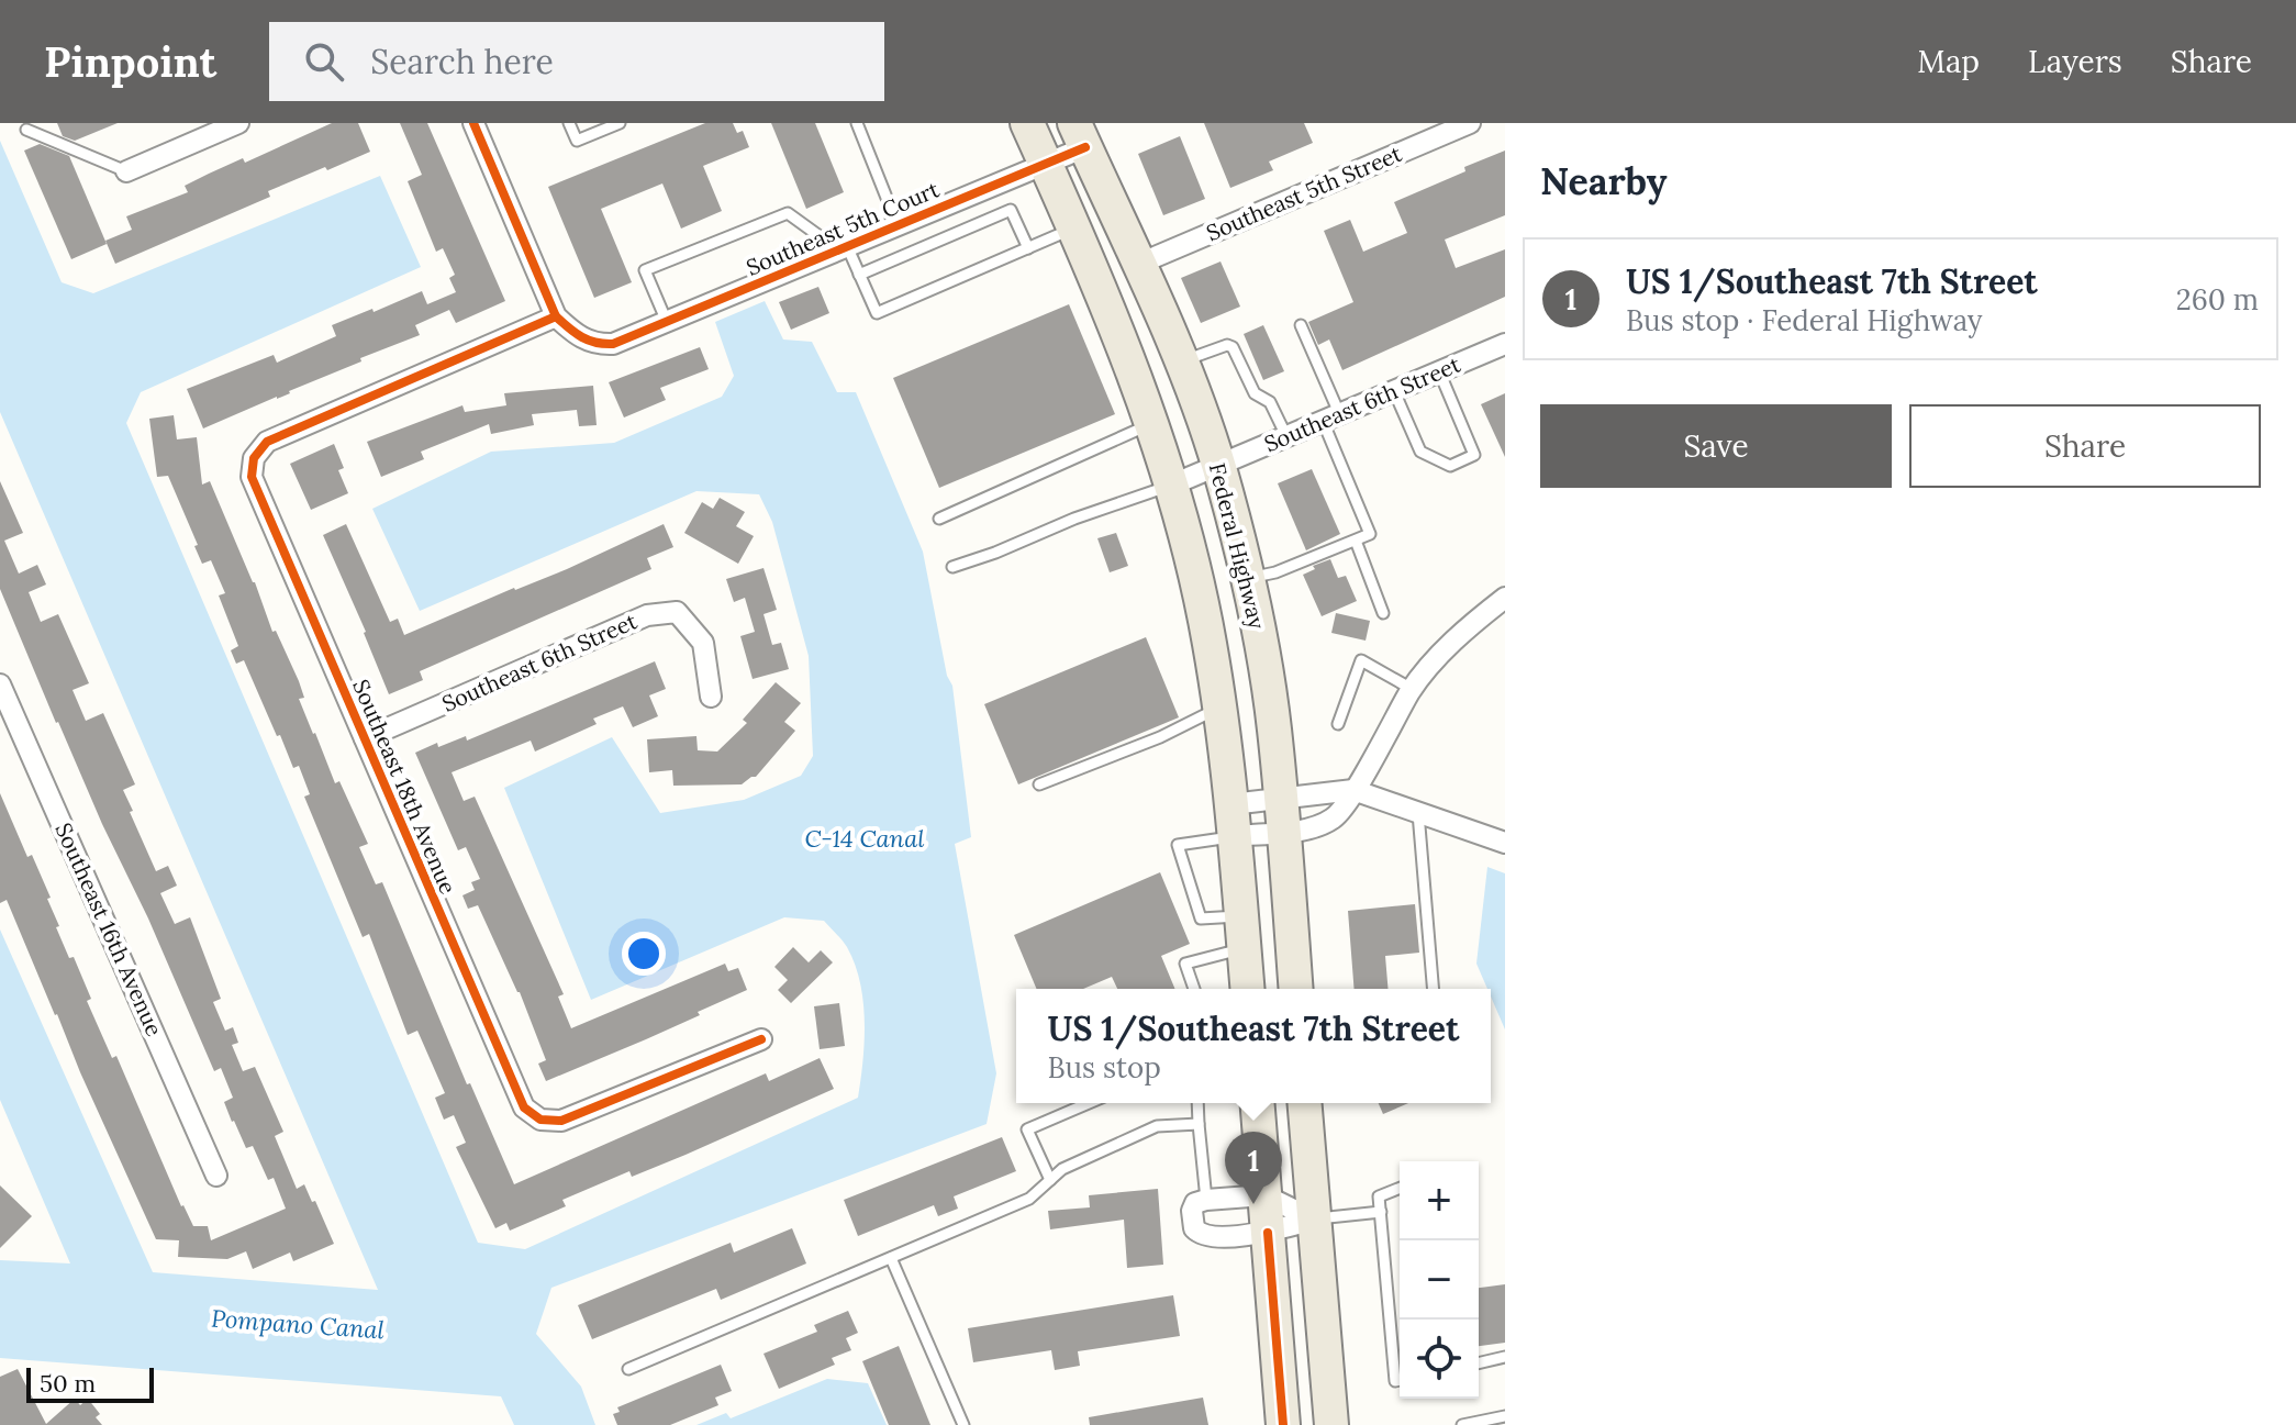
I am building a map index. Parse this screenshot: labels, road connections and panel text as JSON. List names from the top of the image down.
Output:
{
  "streets": {
    "main road": ["Federal Highway"],
    "street": [
      "Southeast 5th Street",
      "Southeast 5th Court",
      "Southeast 6th Street",
      "Southeast 18th Avenue",
      "Southeast 16th Avenue"
    ]
  },
  "crossings": [
    ["Southeast 5th Street", "Federal Highway"],
    ["Southeast 5th Court", "Federal Highway"],
    ["Southeast 5th Court", "Southeast 18th Avenue"],
    ["Southeast 6th Street", "Federal Highway"],
    ["Southeast 6th Street", "Southeast 18th Avenue"]
  ],
  "water": ["C-14 Canal", "Pompano Canal"],
  "scale_bar": "50 m",
  "page": {
    "header": "Pinpoint",
    "search": "Search here",
    "nav": ["Map", "Layers", "Share"],
    "heading": "Nearby",
    "list": [
      {
        "mark": "1",
        "name": "US 1/Southeast 7th Street",
        "note": "Bus stop · Federal Highway",
        "value": "260 m"
      }
    ],
    "buttons": ["Save", "Share"],
    "popup": ["US 1/Southeast 7th Street", "Bus stop"],
    "pins": "1",
    "map_buttons": ["+", "−"],
    "scale": "50 m"
  }
}
